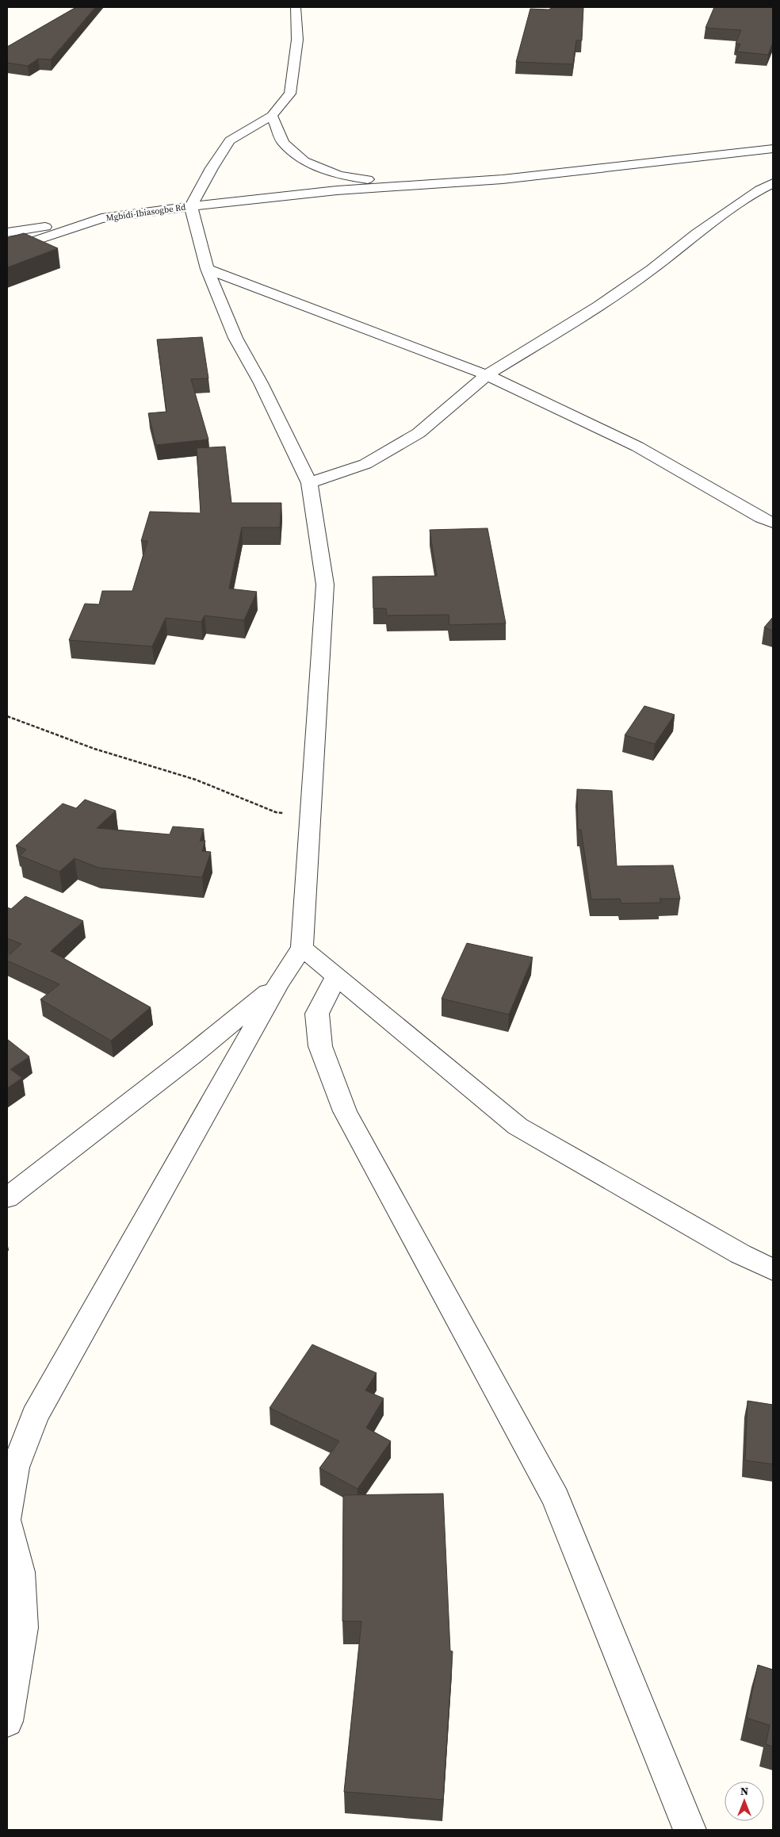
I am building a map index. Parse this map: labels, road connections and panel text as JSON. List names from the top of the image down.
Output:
{
  "streets": {
    "street": ["Mgbidi-Ibiasogbe Rd"]
  },
  "north": "top"
}
